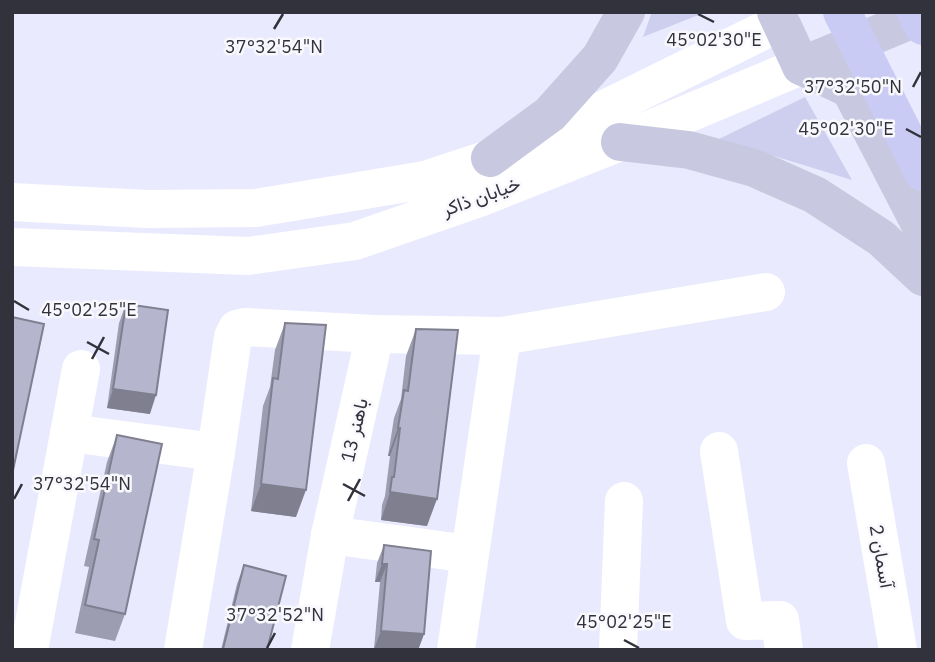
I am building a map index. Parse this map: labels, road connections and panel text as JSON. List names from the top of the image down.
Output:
{
  "streets": {
    "main road": ["خیابان ذاکر"],
    "street": ["باهنر 13", "آسمان 2"]
  },
  "coordinates": [
    "45°02'30\"E",
    "37°32'54\"N",
    "37°32'50\"N",
    "45°02'25\"E",
    "37°32'52\"N"
  ]
}
